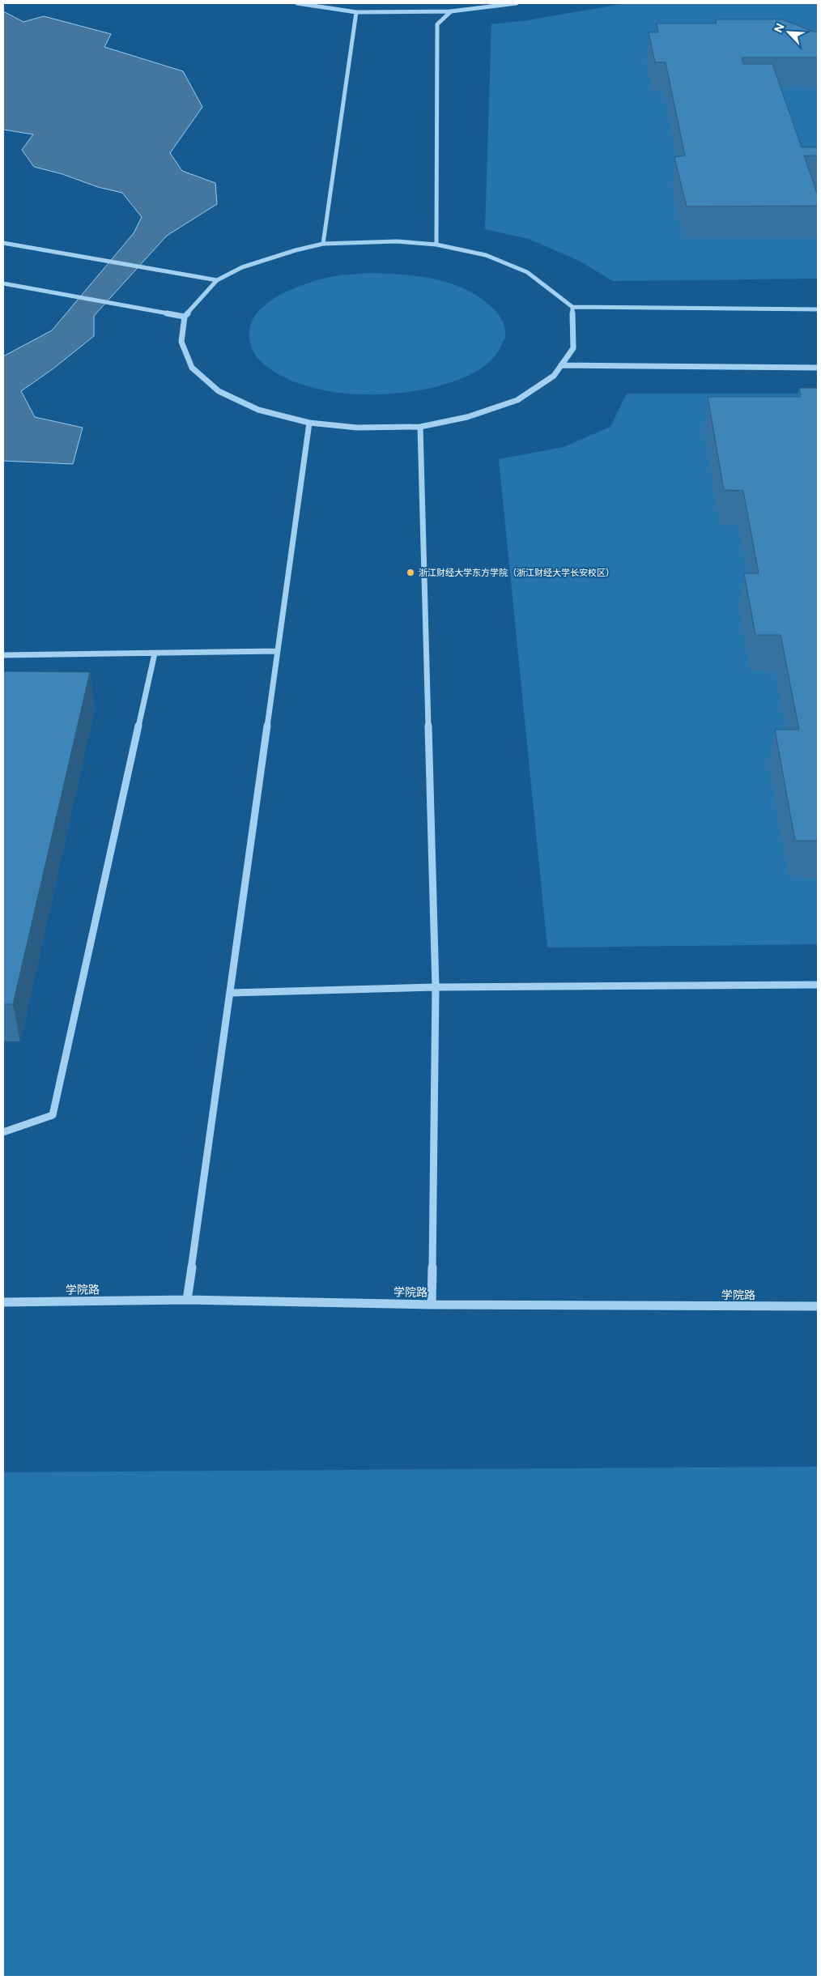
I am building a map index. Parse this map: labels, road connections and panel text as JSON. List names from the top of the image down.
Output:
{
  "streets": {
    "street": ["学院路"]
  },
  "places": ["浙江财经大学东方学院（浙江财经大学长安校区）"],
  "north": "top left"
}
